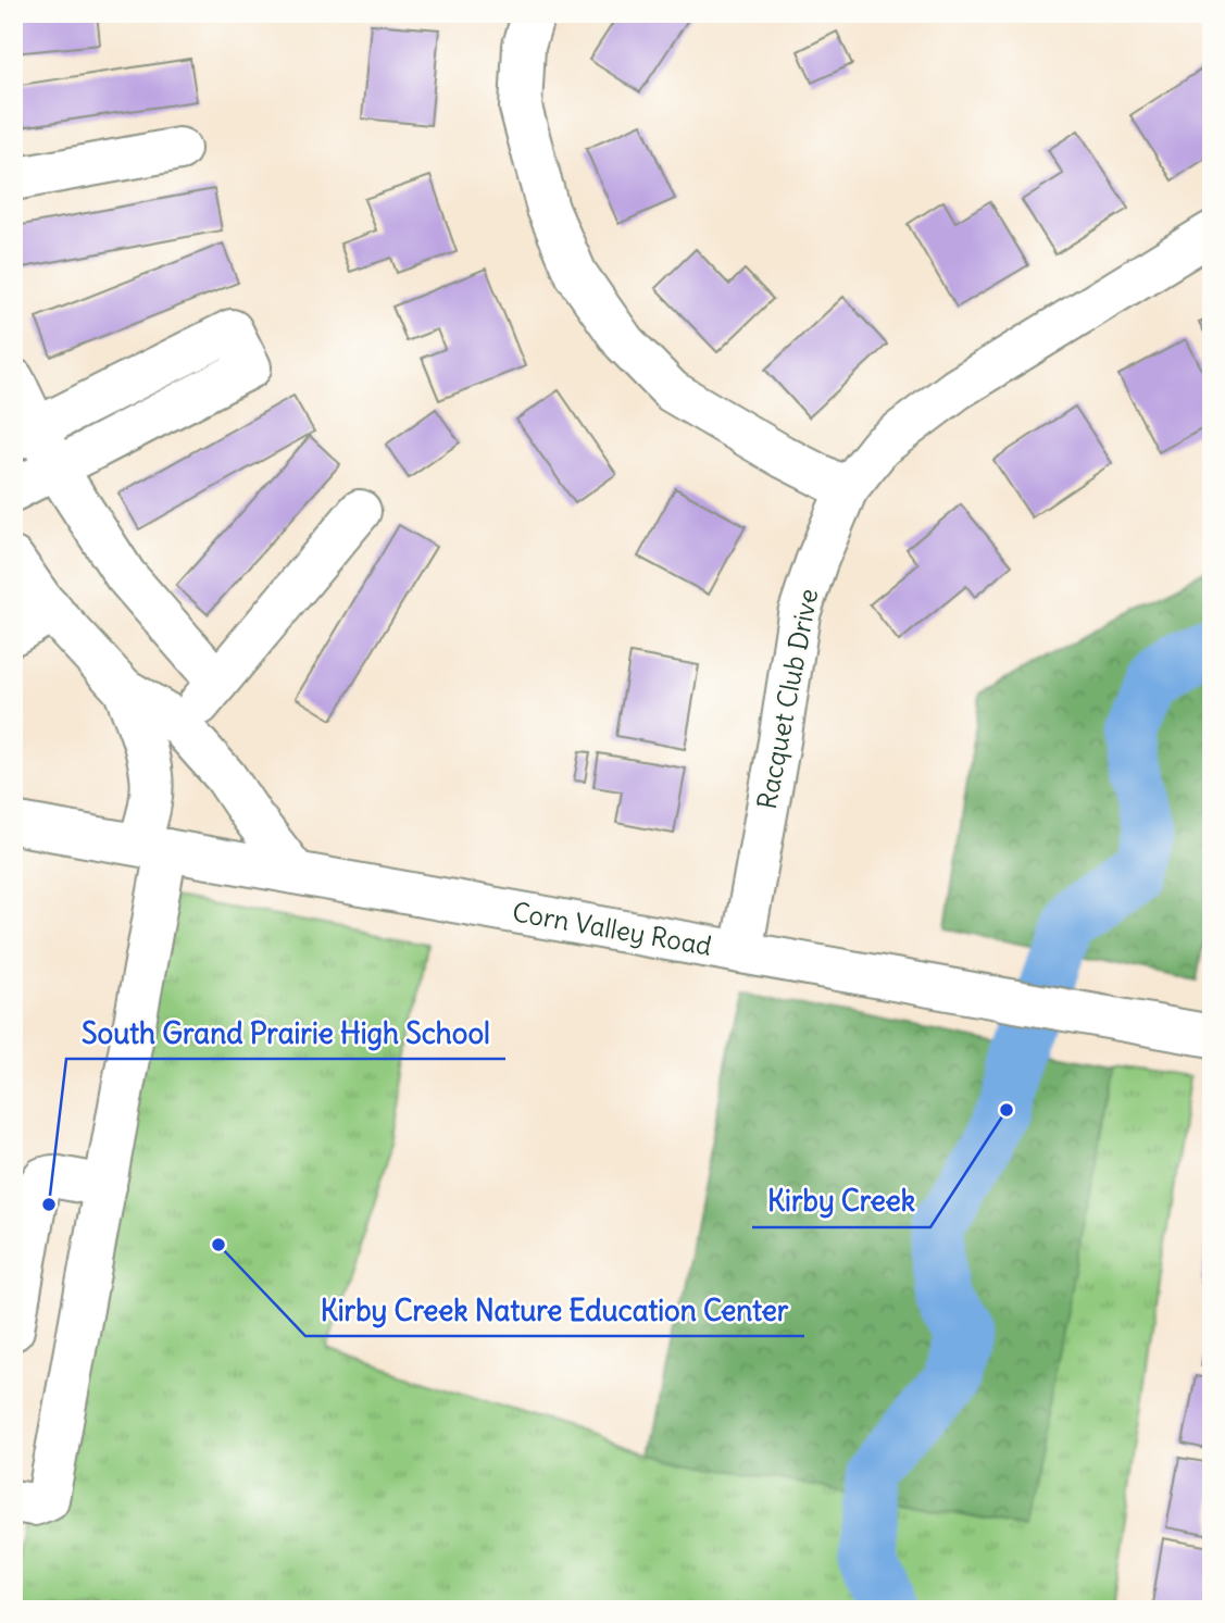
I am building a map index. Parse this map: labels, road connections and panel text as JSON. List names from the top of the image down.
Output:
{
  "streets": {
    "street": ["Racquet Club Drive", "Corn Valley Road"]
  },
  "crossings": [
    ["Racquet Club Drive", "Corn Valley Road"]
  ],
  "places": ["Kirby Creek", "South Grand Prairie High School", "Kirby Creek Nature Education Center"]
}
